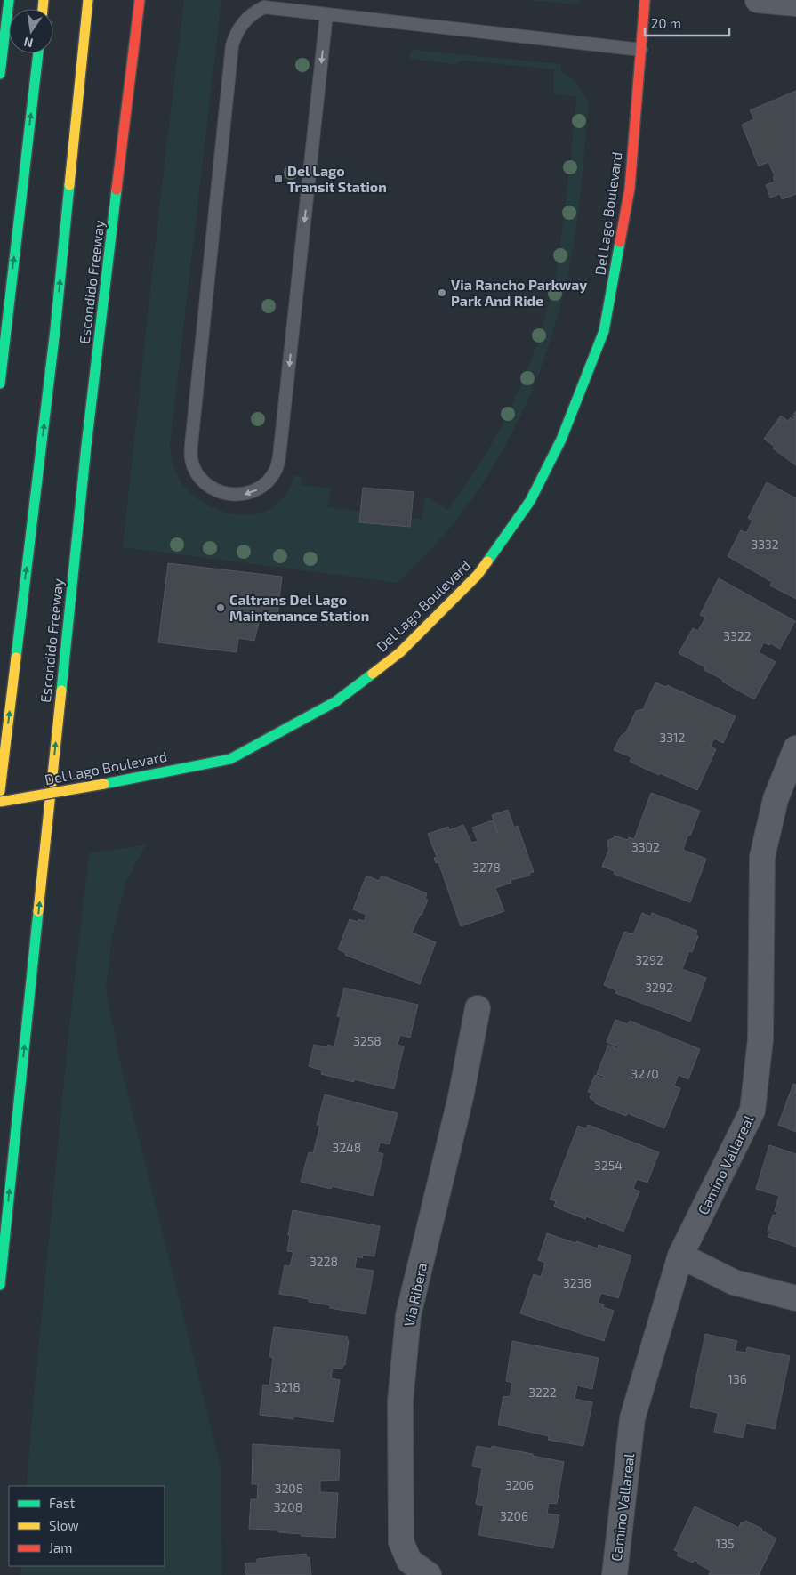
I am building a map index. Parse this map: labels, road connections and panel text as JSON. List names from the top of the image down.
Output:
{
  "streets": {
    "main road": ["Del Lago Boulevard", "Escondido Freeway"],
    "street": ["Camino Vallareal", "Via Ribera"]
  },
  "places": {
    "transit": ["Del Lago Transit Station"],
    "other": ["Via Rancho Parkway Park And Ride", "Caltrans Del Lago Maintenance Station"]
  },
  "house_numbers": [
    "3332",
    "3322",
    "3312",
    "3302",
    "3278",
    "3292",
    "3292",
    "3258",
    "3270",
    "3248",
    "3254",
    "3228",
    "3238",
    "136",
    "3218",
    "3222",
    "3206",
    "3208",
    "3208",
    "3206",
    "135"
  ],
  "legend": ["Fast", "Slow", "Jam"],
  "scale_bar": "20 m",
  "north": "bottom"
}
